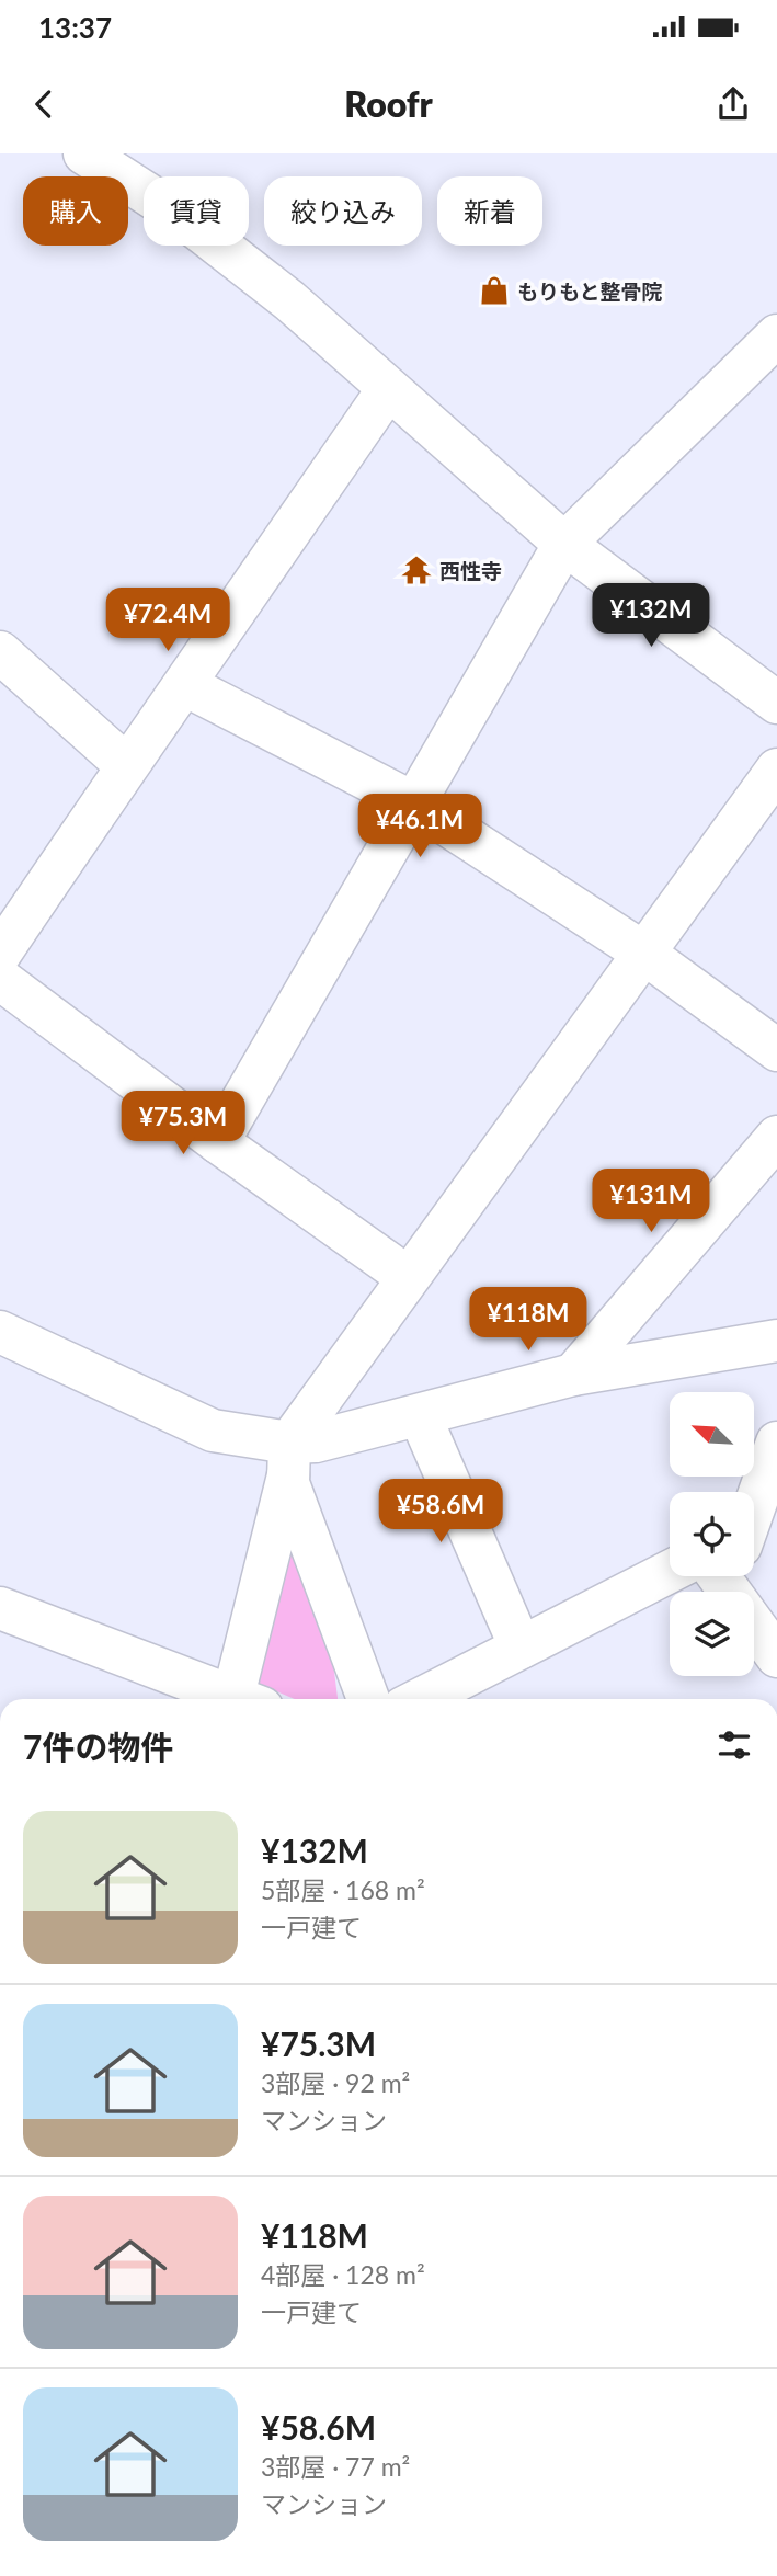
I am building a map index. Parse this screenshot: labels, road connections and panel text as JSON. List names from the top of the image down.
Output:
{
  "places": {
    "shop": ["もりもと整骨院"],
    "temple": ["西性寺"]
  },
  "north": "top left",
  "page": {
    "status": "13:37",
    "header": "Roofr",
    "chip": [
      "購入",
      "賃貸",
      "絞り込み",
      "新着"
    ],
    "price": [
      "¥132M",
      "¥72.4M",
      "¥46.1M",
      "¥75.3M",
      "¥131M",
      "¥118M",
      "¥58.6M"
    ],
    "heading": "7件の物件",
    "list": [
      {
        "name": "¥132M",
        "note": "5部屋 · 168 m² · 一戸建て"
      },
      {
        "name": "¥75.3M",
        "note": "3部屋 · 92 m² · マンション"
      },
      {
        "name": "¥118M",
        "note": "4部屋 · 128 m² · 一戸建て"
      },
      {
        "name": "¥58.6M",
        "note": "3部屋 · 77 m² · マンション"
      }
    ]
  }
}
